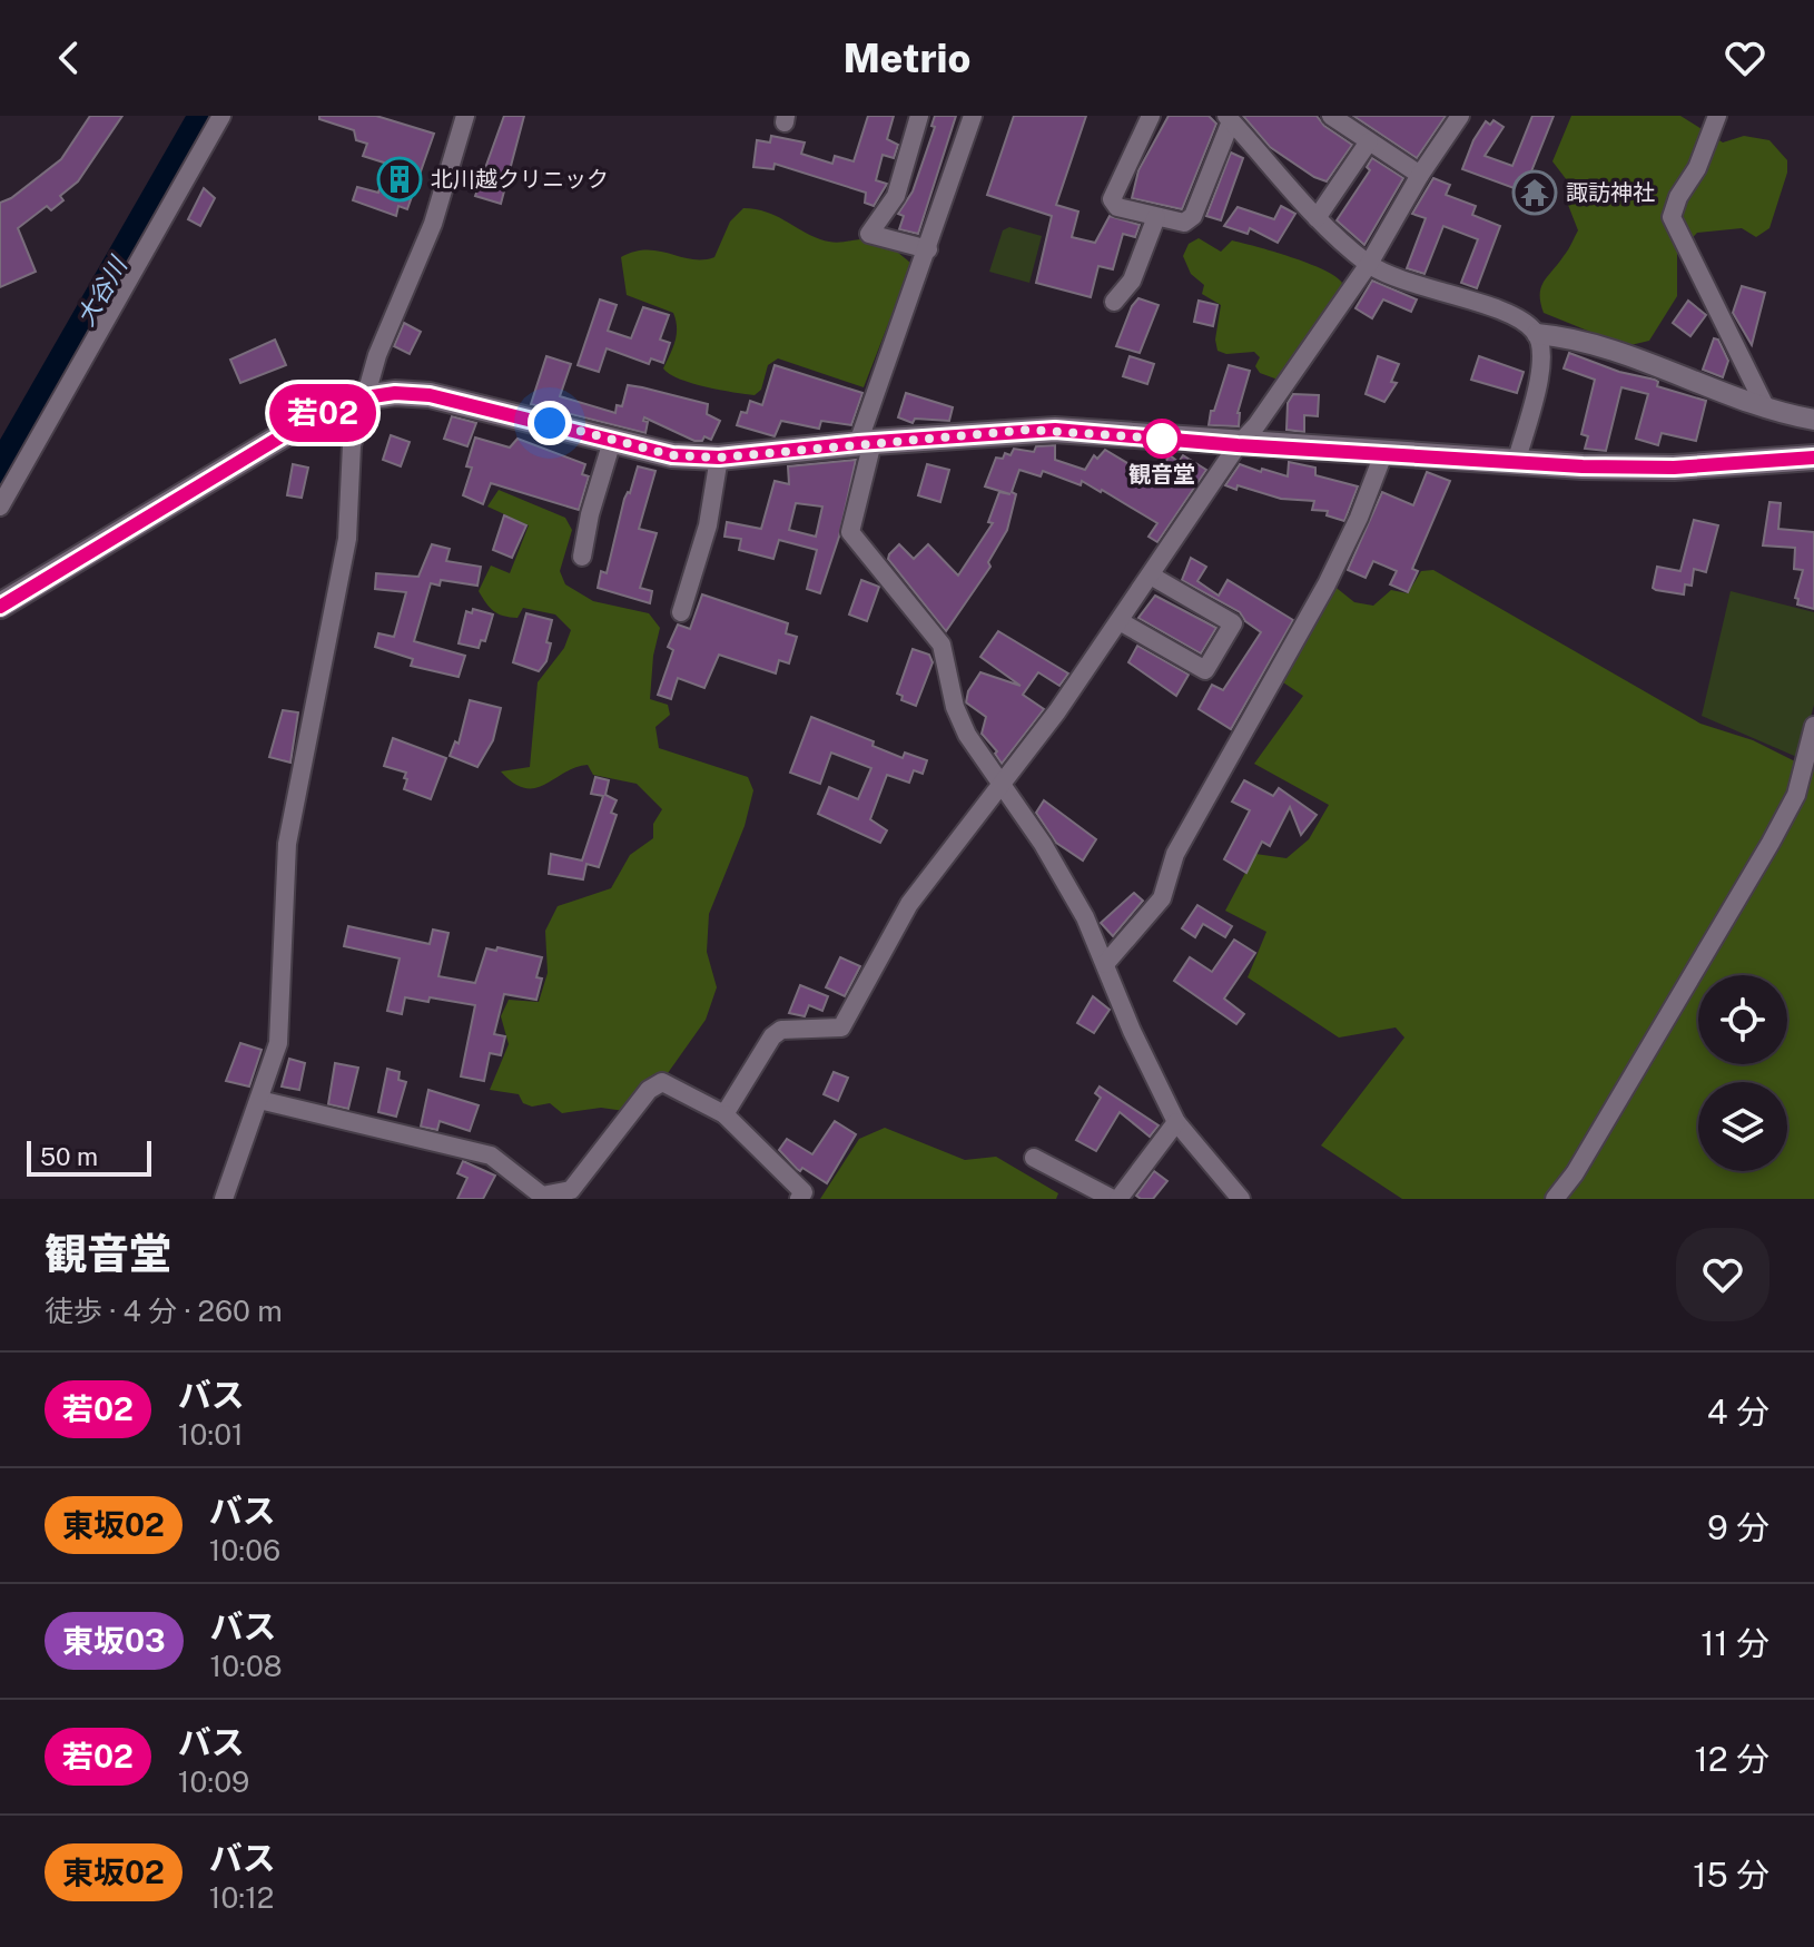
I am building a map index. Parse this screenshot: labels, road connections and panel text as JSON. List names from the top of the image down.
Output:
{
  "water": ["大谷川"],
  "places": {
    "building": ["北川越クリニック"],
    "temple": ["諏訪神社"],
    "other": ["観音堂"]
  },
  "lines": ["bus line 若02"],
  "scale_bar": "50 m",
  "page": {
    "header": "Metrio",
    "on_map": "若02",
    "scale": "50 m",
    "heading": ["観音堂", "徒歩 · 4 分 · 260 m"],
    "list": [
      {
        "mark": "若02",
        "name": "バス",
        "note": "10:01",
        "value": "4 分"
      },
      {
        "mark": "東坂02",
        "name": "バス",
        "note": "10:06",
        "value": "9 分"
      },
      {
        "mark": "東坂03",
        "name": "バス",
        "note": "10:08",
        "value": "11 分"
      },
      {
        "mark": "若02",
        "name": "バス",
        "note": "10:09",
        "value": "12 分"
      },
      {
        "mark": "東坂02",
        "name": "バス",
        "note": "10:12",
        "value": "15 分"
      }
    ]
  }
}
